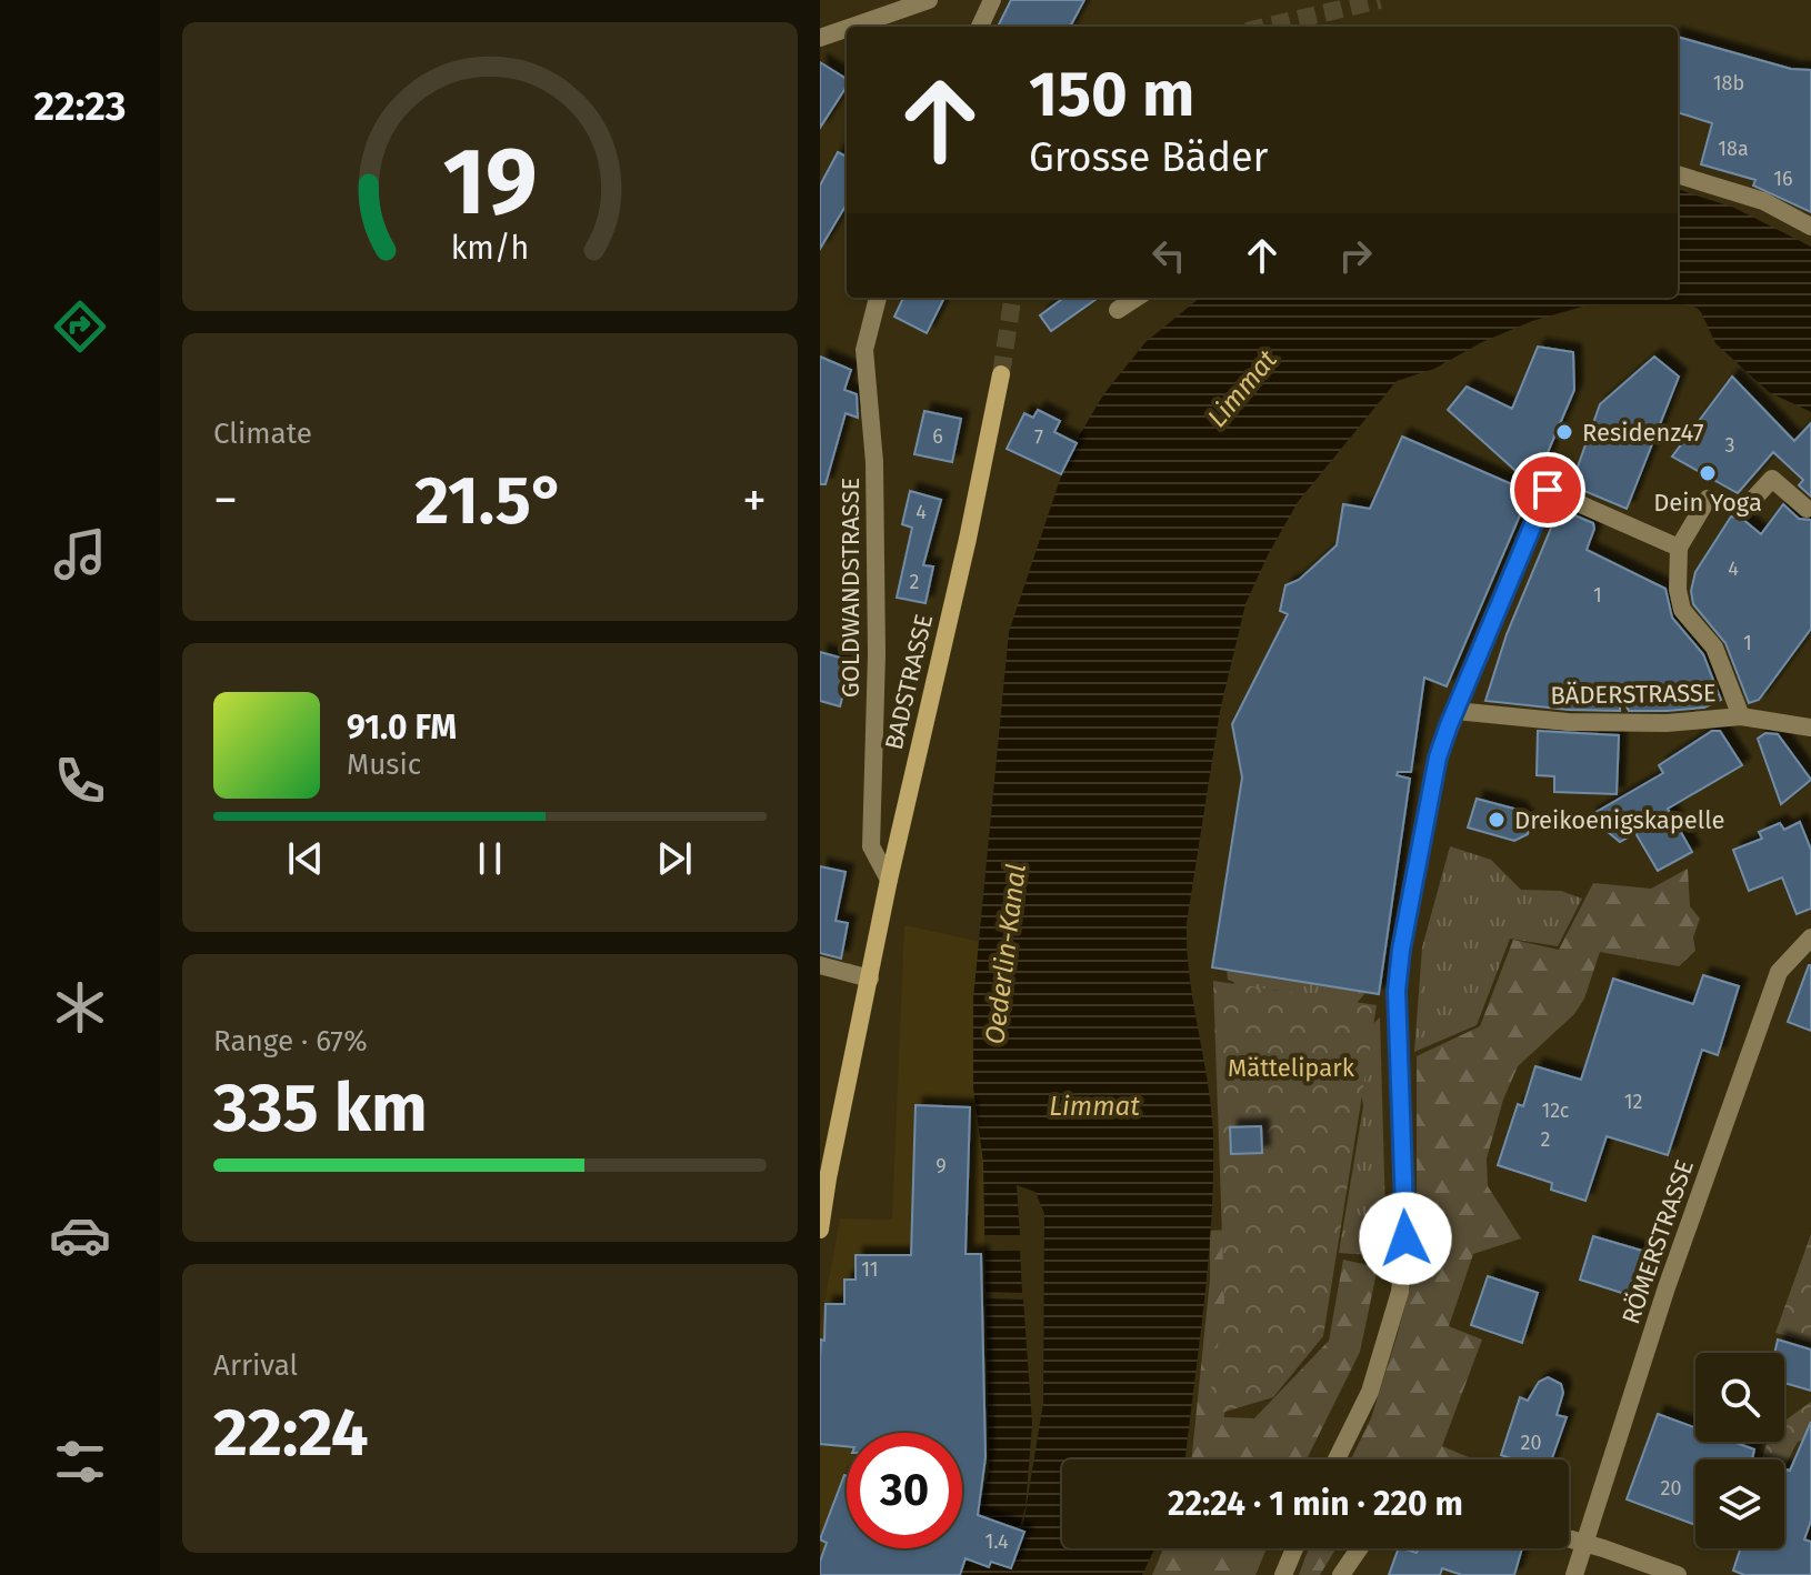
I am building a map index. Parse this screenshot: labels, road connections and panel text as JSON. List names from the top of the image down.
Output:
{
  "streets": {
    "main road": ["BADSTRASSE"],
    "street": ["GOLDWANDSTRASSE", "BÄDERSTRASSE", "RÖMERSTRASSE"]
  },
  "crossings": [
    ["GOLDWANDSTRASSE", "BADSTRASSE"]
  ],
  "water": ["Limmat", "Oederlin-Kanal"],
  "parks": ["Mättelipark"],
  "places": ["Residenz47", "Dein Yoga", "Dreikoenigskapelle"],
  "house_numbers": [
    "18b",
    "18a",
    "16",
    "6",
    "7",
    "3",
    "4",
    "4",
    "2",
    "1",
    "1",
    "12",
    "12c",
    "2",
    "9",
    "11",
    "20",
    "20",
    "1.4"
  ],
  "page": {
    "tabs": "22:23",
    "turn": ["150 m", "Grosse Bäder"],
    "tile": [
      "Climate",
      ["Range · 67%", "335 km"],
      ["Arrival", "22:24"]
    ],
    "heat": ["−", "21.5°", "+"],
    "song": ["91.0 FM", "Music"],
    "limit": "30",
    "trip": "22:24 · 1 min · 220 m",
    "gauge": ["19", "km/h"]
  }
}
